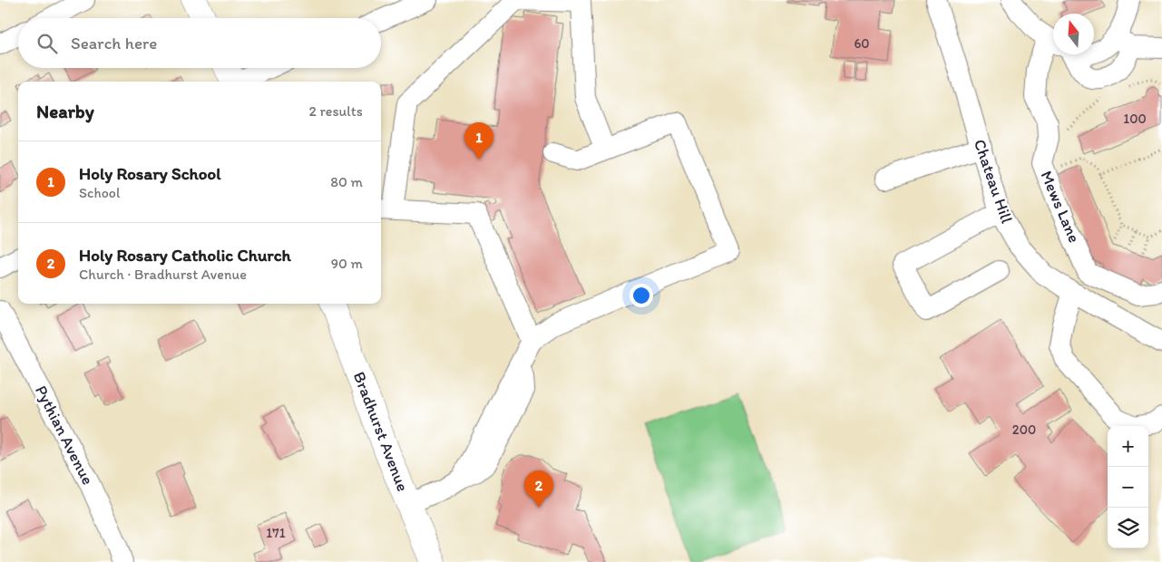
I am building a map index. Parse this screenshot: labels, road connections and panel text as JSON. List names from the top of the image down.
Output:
{
  "streets": {
    "main road": ["Bradhurst Avenue"],
    "street": ["Chateau Hill", "Mews Lane", "Pythian Avenue"]
  },
  "house_numbers": [
    "60",
    "100",
    "200",
    "171"
  ],
  "north": "top",
  "page": {
    "search": "Search here",
    "heading": ["Nearby", "2 results"],
    "pins": ["1", "2"],
    "list": [
      {
        "mark": "1",
        "name": "Holy Rosary School",
        "note": "School",
        "value": "80 m"
      },
      {
        "mark": "2",
        "name": "Holy Rosary Catholic Church",
        "note": "Church · Bradhurst Avenue",
        "value": "90 m"
      }
    ],
    "map_buttons": ["+", "−"]
  }
}
